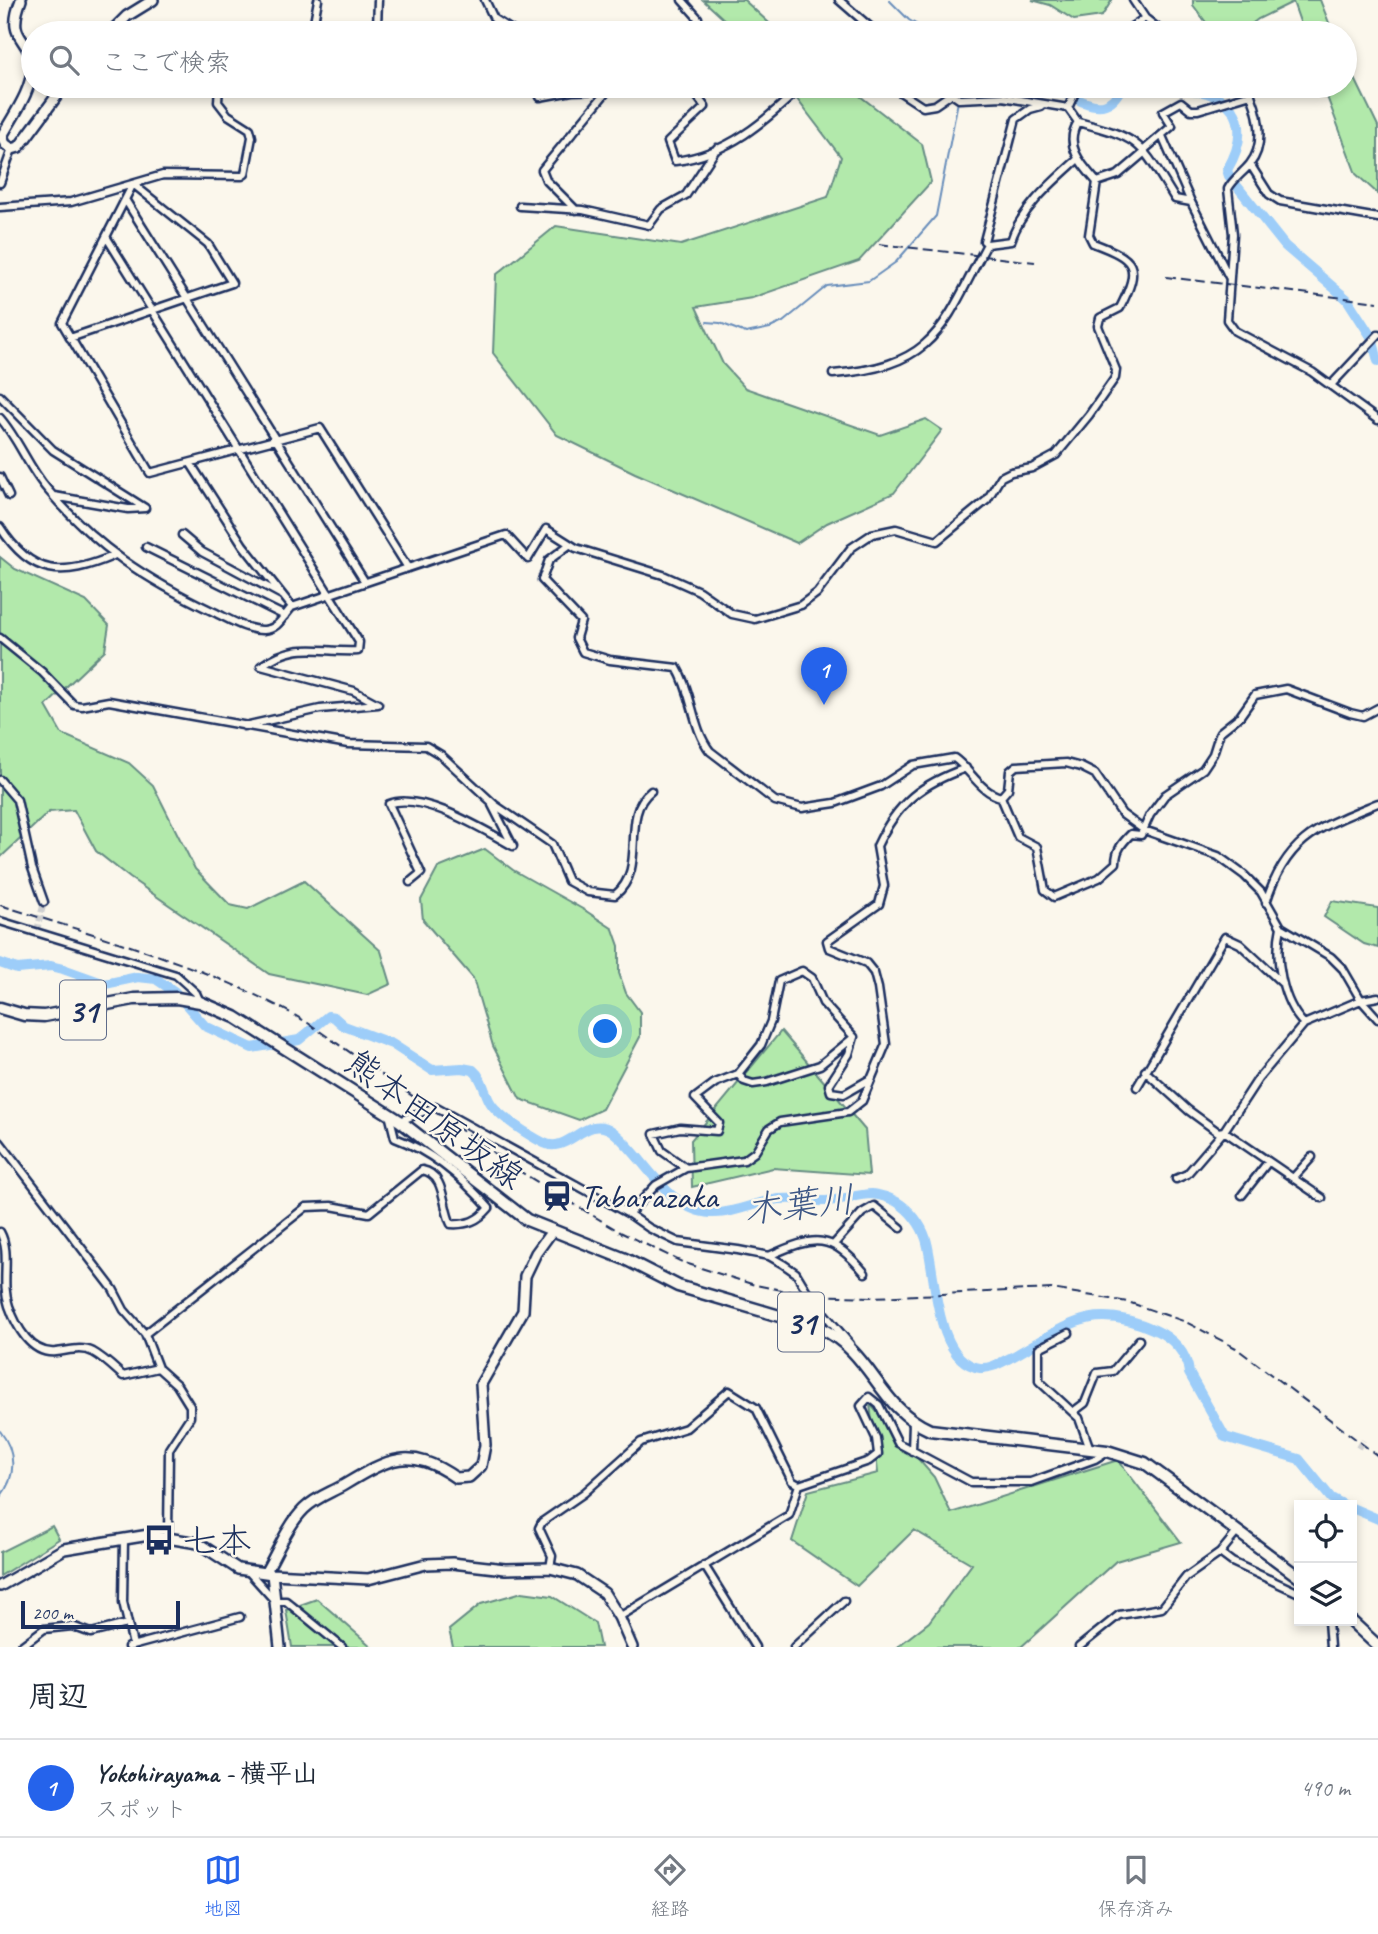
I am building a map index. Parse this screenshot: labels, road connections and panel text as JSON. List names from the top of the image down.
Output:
{
  "streets": {
    "main road": ["31", "熊本田原坂線"]
  },
  "water": ["木葉川"],
  "places": {
    "station": ["Tabarazaka"],
    "bus stop": ["七本"]
  },
  "scale_bar": "200 m",
  "page": {
    "search": "ここで検索",
    "pins": "1",
    "scale": "200 m",
    "heading": "周辺",
    "list": [
      {
        "mark": "1",
        "name": "Yokohirayama - 横平山",
        "note": "スポット",
        "value": "490 m"
      }
    ],
    "nav": ["地図", "経路", "保存済み"]
  }
}
